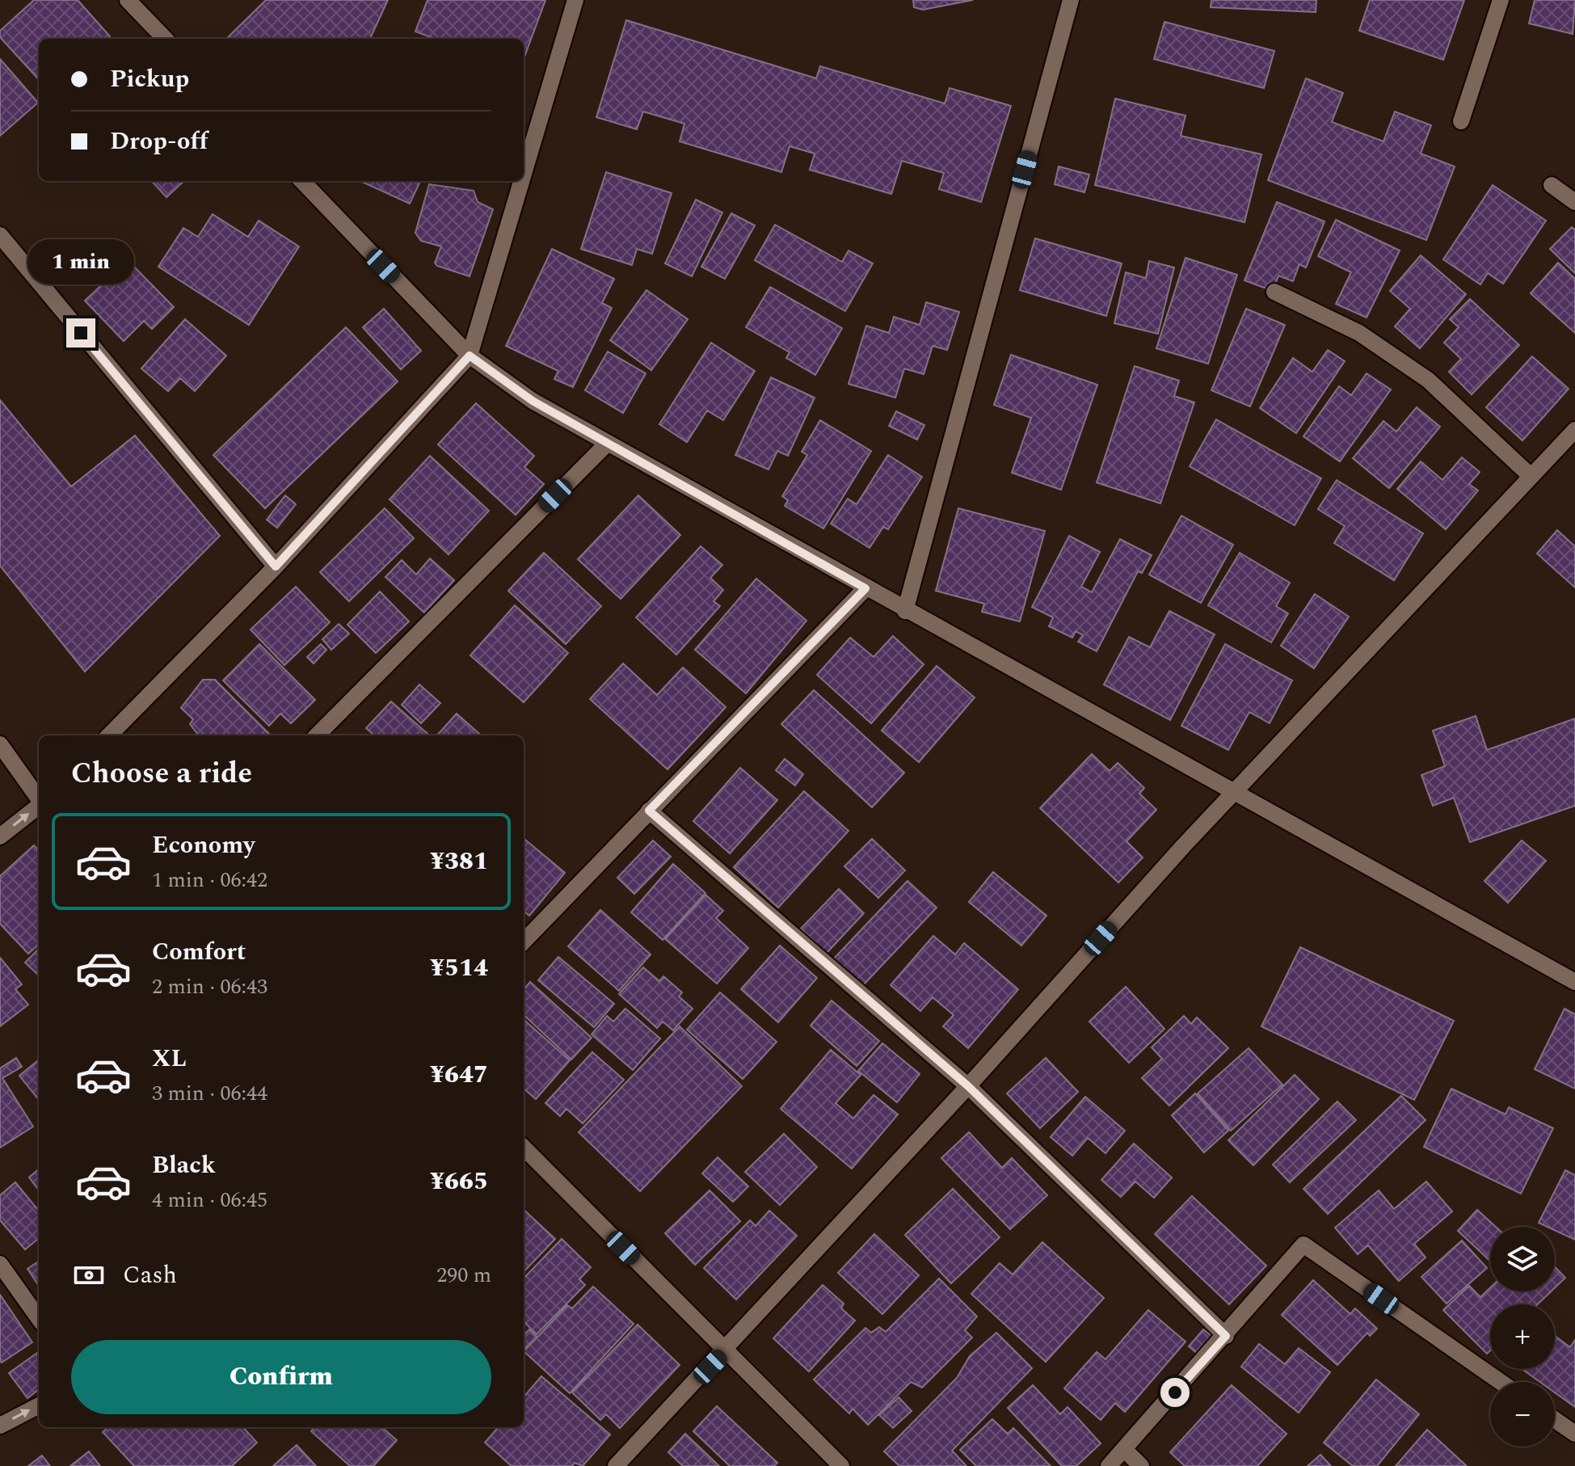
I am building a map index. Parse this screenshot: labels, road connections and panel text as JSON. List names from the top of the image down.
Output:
{
  "page": {
    "banner": ["Pickup", "Drop-off"],
    "bubble": "1 min",
    "heading": "Choose a ride",
    "list": [
      {
        "name": "Economy",
        "note": "1 min · 06:42",
        "value": "¥381"
      },
      {
        "name": "Comfort",
        "note": "2 min · 06:43",
        "value": "¥514"
      },
      {
        "name": "XL",
        "note": "3 min · 06:44",
        "value": "¥647"
      },
      {
        "name": "Black",
        "note": "4 min · 06:45",
        "value": "¥665"
      }
    ],
    "map_buttons": ["+", "−"],
    "pay": ["Cash", "290 m"],
    "buttons": "Confirm"
  }
}
